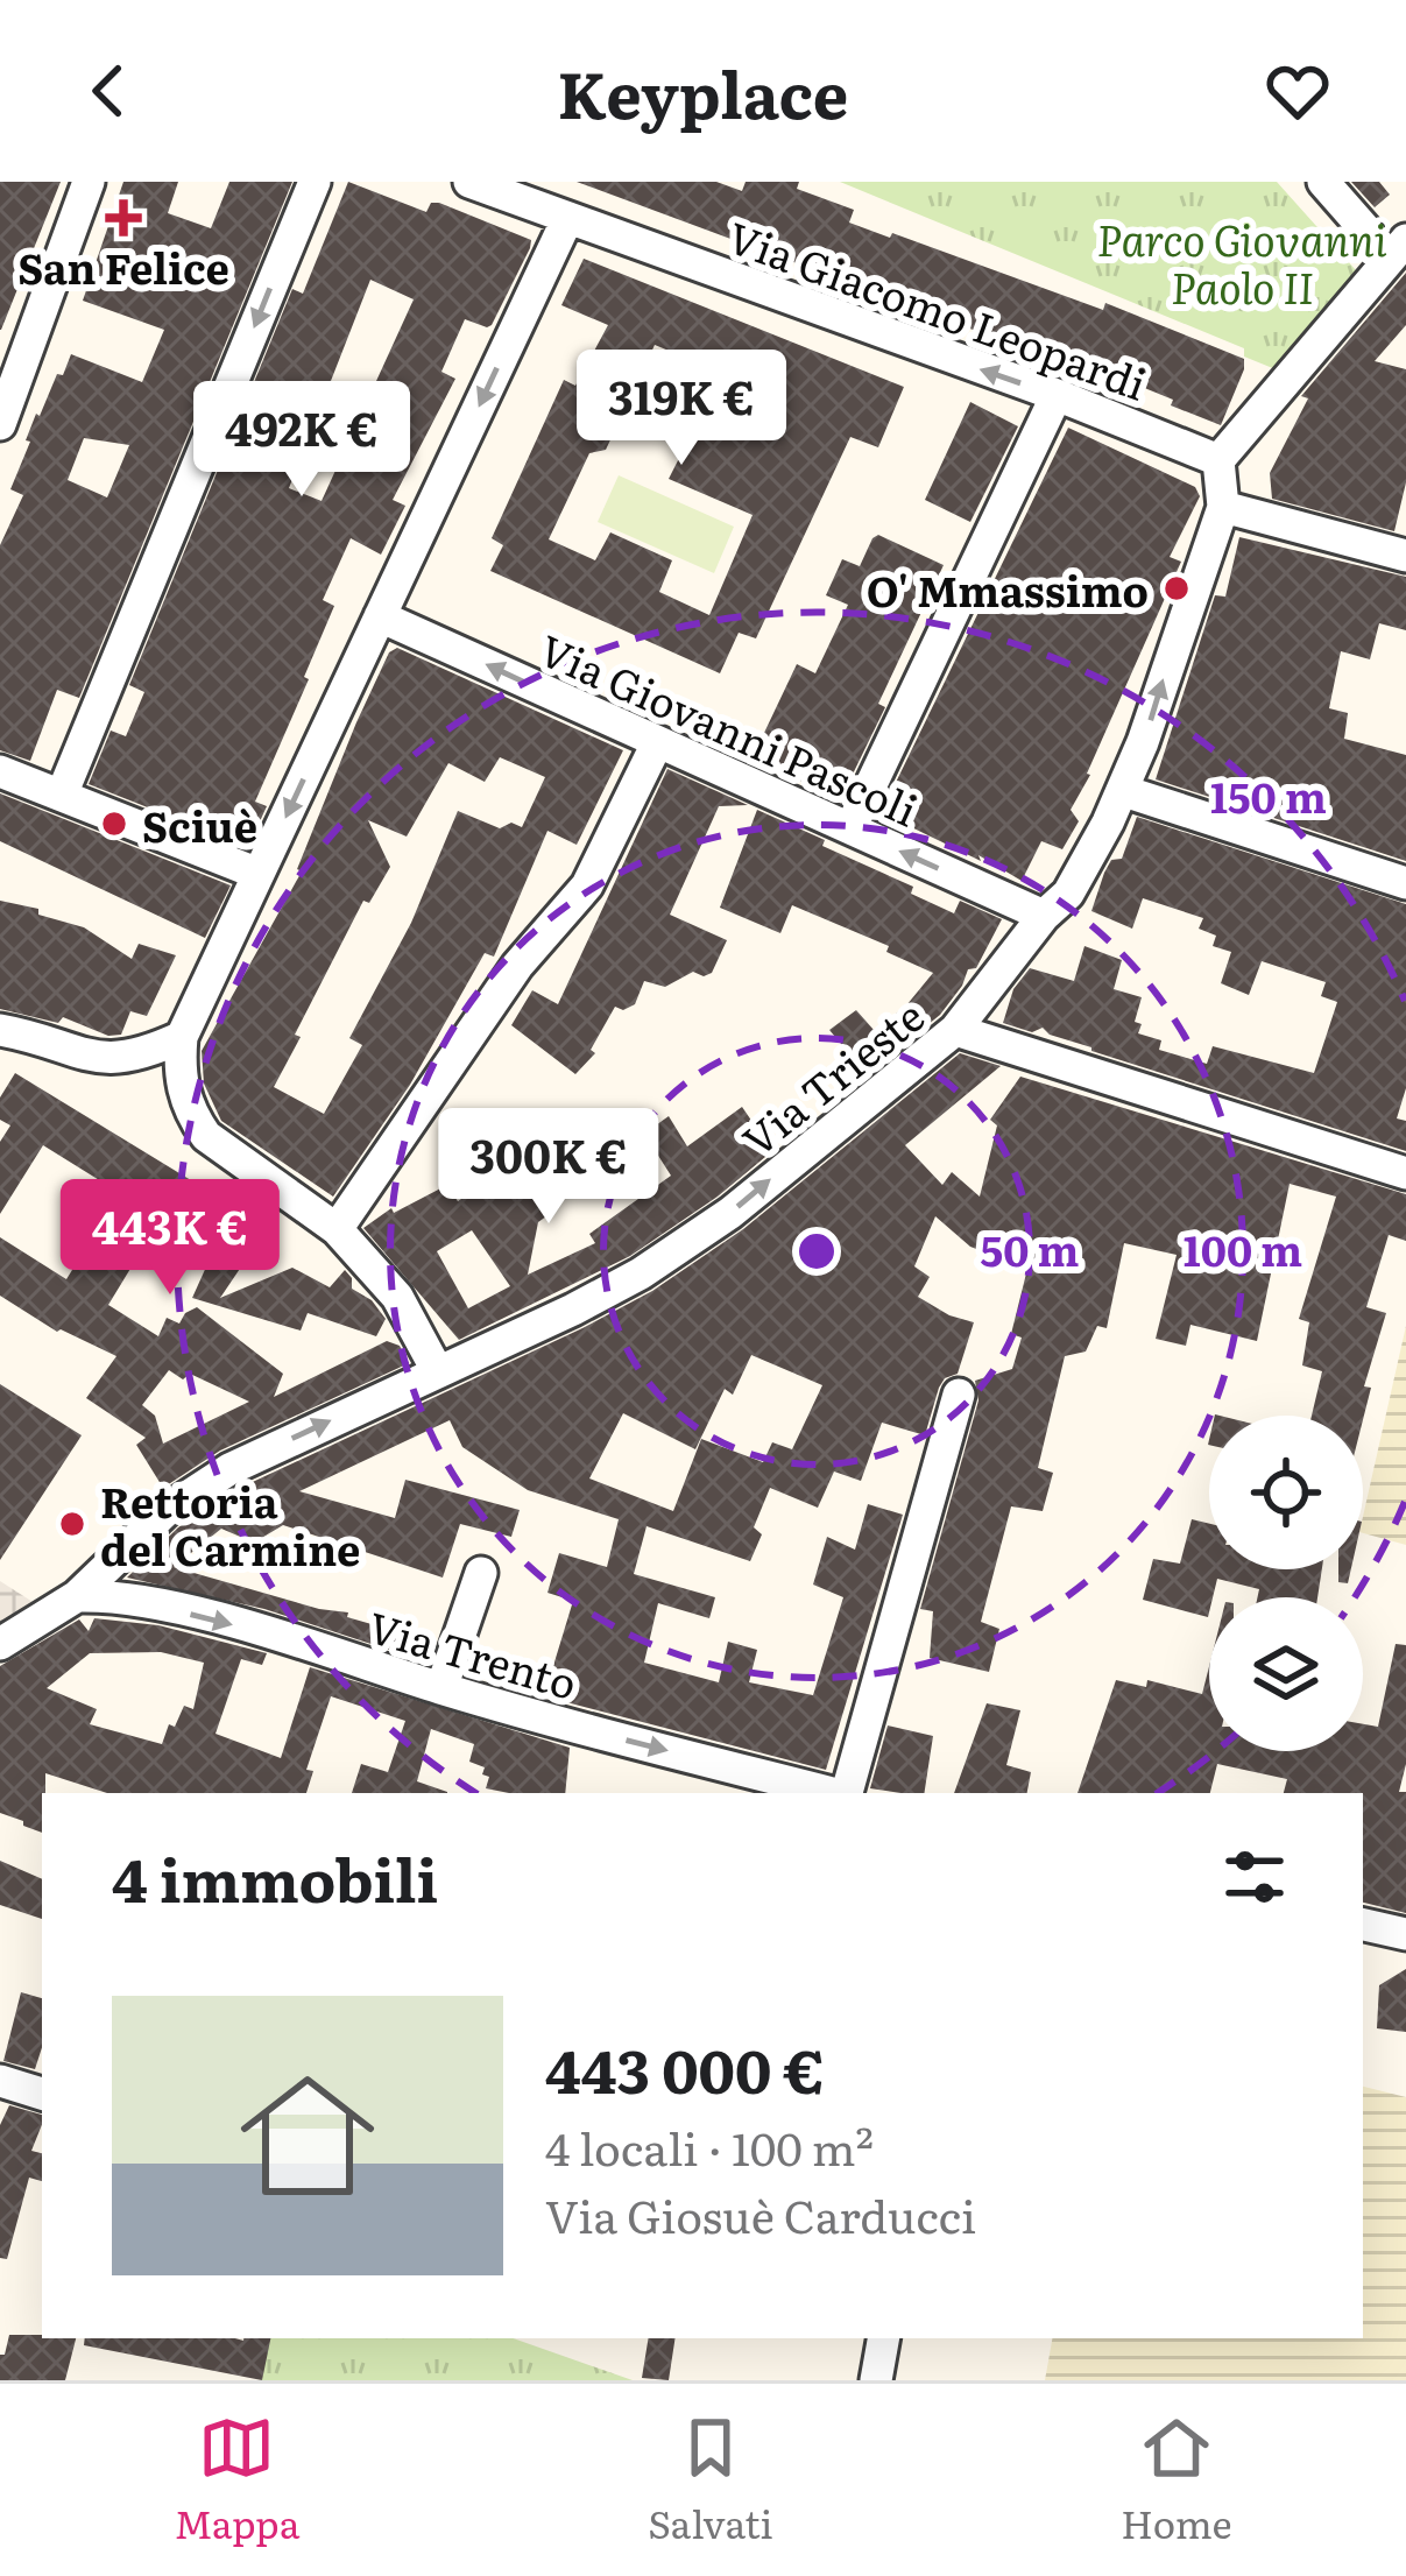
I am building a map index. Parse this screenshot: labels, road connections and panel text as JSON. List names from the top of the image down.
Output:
{
  "streets": {
    "street": [
      "Via Giacomo Leopardi",
      "Via Giovanni Pascoli",
      "Via Trieste",
      "Via Trento"
    ]
  },
  "crossings": [
    ["Via Giacomo Leopardi", "Via Trieste"],
    ["Via Giovanni Pascoli", "Via Trieste"],
    ["Via Trieste", "Via Trento"]
  ],
  "one_way": ["Via Giacomo Leopardi", "Via Giovanni Pascoli", "Via Trento"],
  "parks": ["Parco Giovanni Paolo II"],
  "places": {
    "health": ["San Felice"],
    "other": ["O' Mmassimo", "Sciuè", "Rettoria del Carmine"]
  },
  "page": {
    "header": "Keyplace",
    "price": [
      "319K €",
      "492K €",
      "300K €",
      "443K €"
    ],
    "heading": "4 immobili",
    "list": [
      {
        "name": "443 000 €",
        "note": "4 locali · 100 m² · Via Giosuè Carducci"
      }
    ],
    "tabs": ["Mappa", "Salvati", "Home"]
  },
  "rings": ["150 m", "50 m", "100 m"]
}
